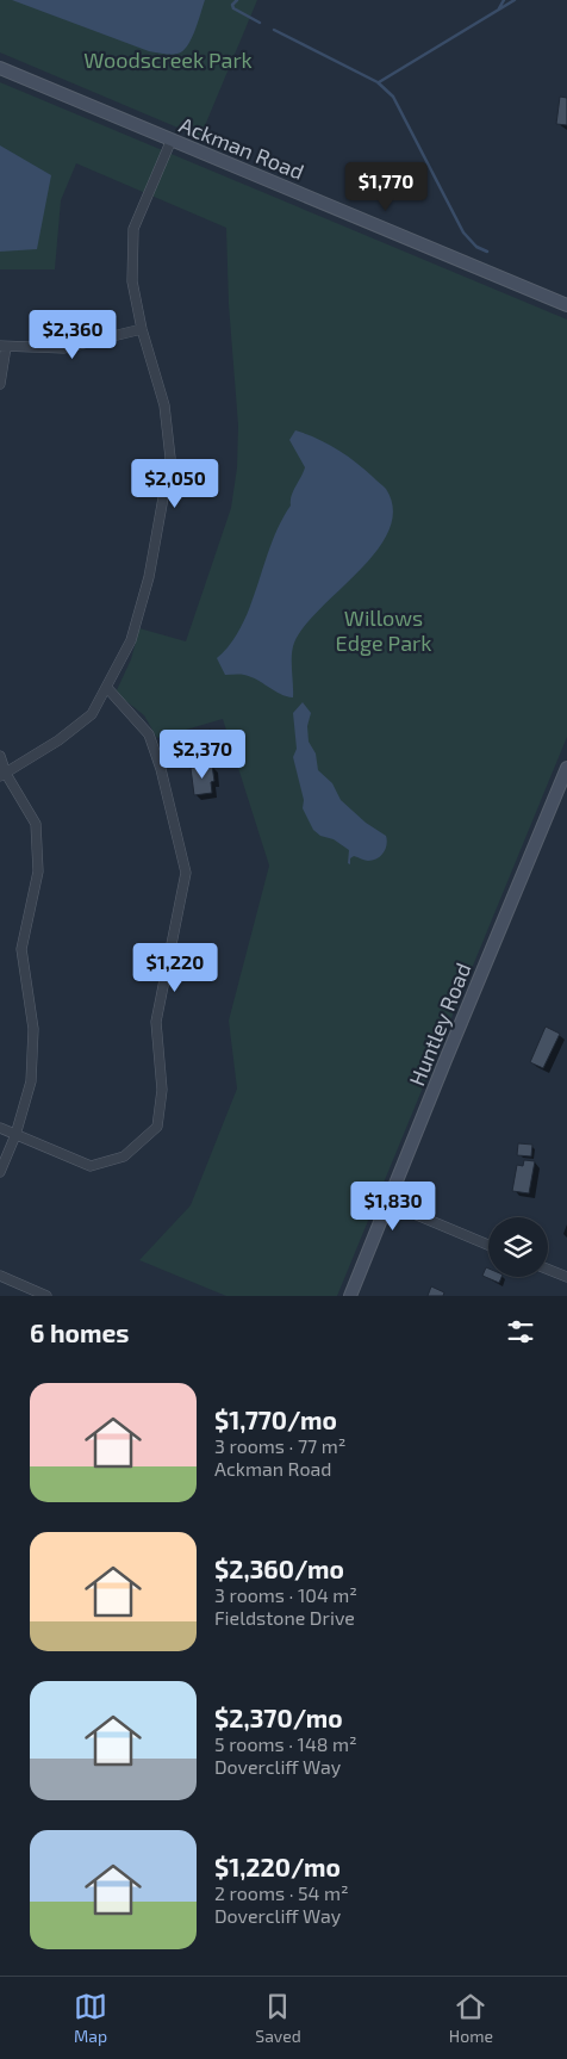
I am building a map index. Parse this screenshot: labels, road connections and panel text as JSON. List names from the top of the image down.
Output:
{
  "streets": {
    "street": ["Ackman Road", "Huntley Road"]
  },
  "parks": ["Woodscreek Park", "Willows Edge Park"],
  "page": {
    "price": [
      "$1,770",
      "$2,360",
      "$2,050",
      "$2,370",
      "$1,220",
      "$1,830"
    ],
    "heading": "6 homes",
    "list": [
      {
        "name": "$1,770/mo",
        "note": "3 rooms · 77 m² · Ackman Road"
      },
      {
        "name": "$2,360/mo",
        "note": "3 rooms · 104 m² · Fieldstone Drive"
      },
      {
        "name": "$2,370/mo",
        "note": "5 rooms · 148 m² · Dovercliff Way"
      },
      {
        "name": "$1,220/mo",
        "note": "2 rooms · 54 m² · Dovercliff Way"
      }
    ],
    "tabs": ["Map", "Saved", "Home"]
  }
}
